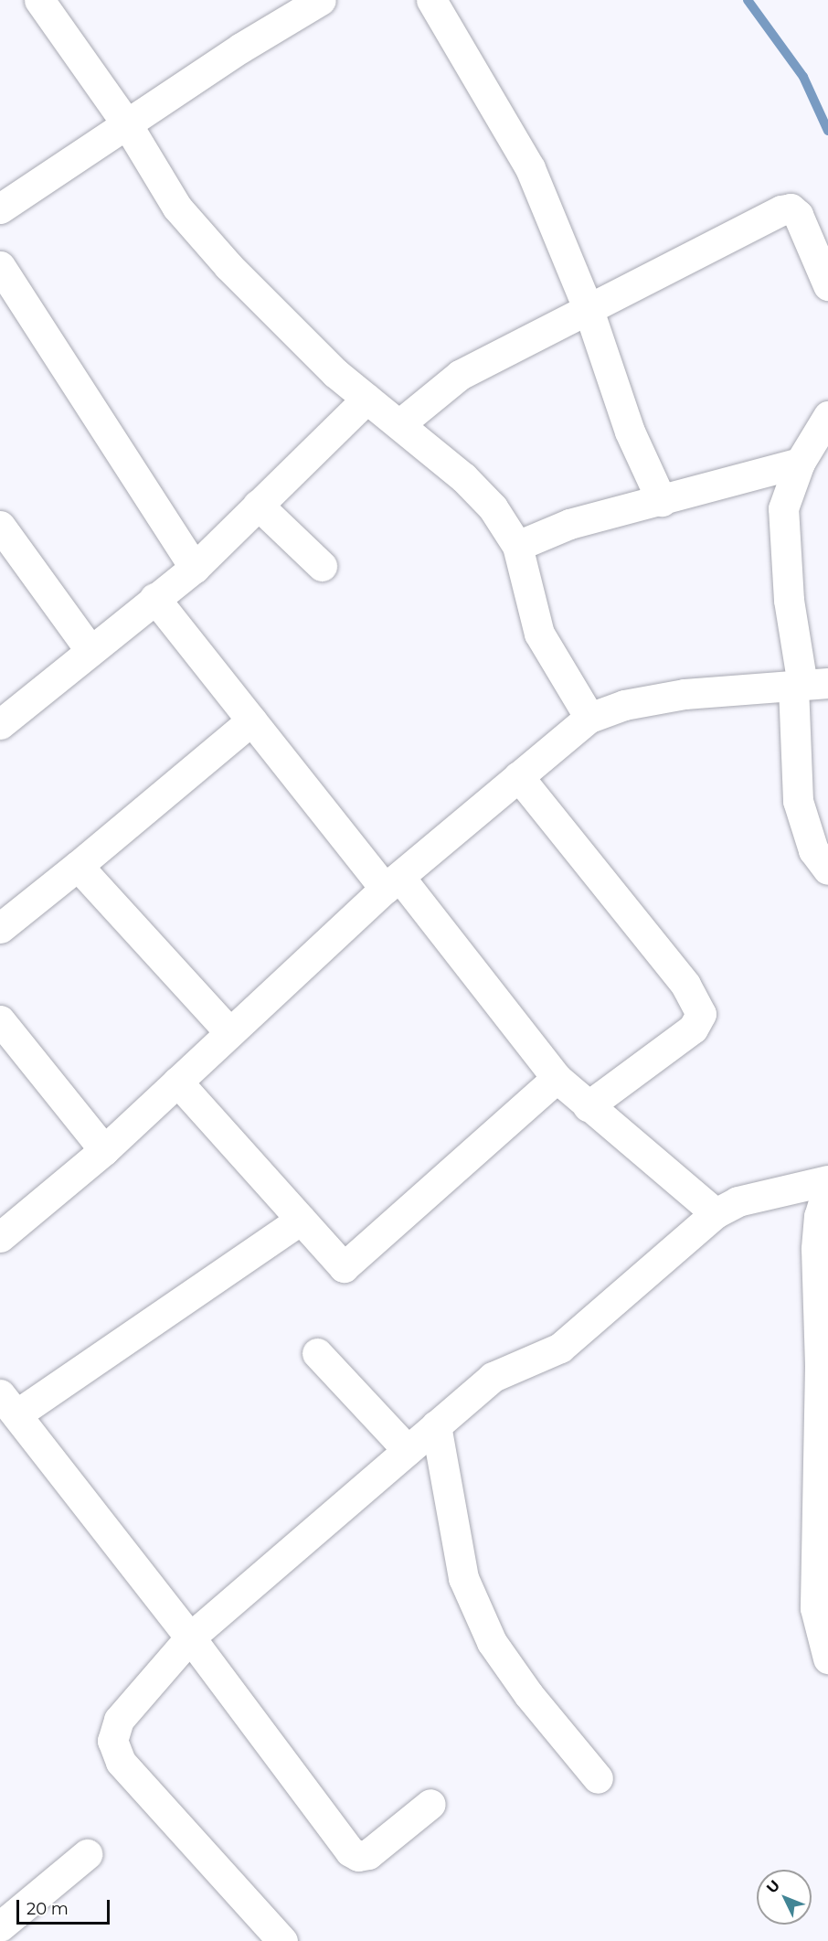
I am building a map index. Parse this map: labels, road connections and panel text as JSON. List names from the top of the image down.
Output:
{
  "scale_bar": "20 m",
  "north": "top left"
}
